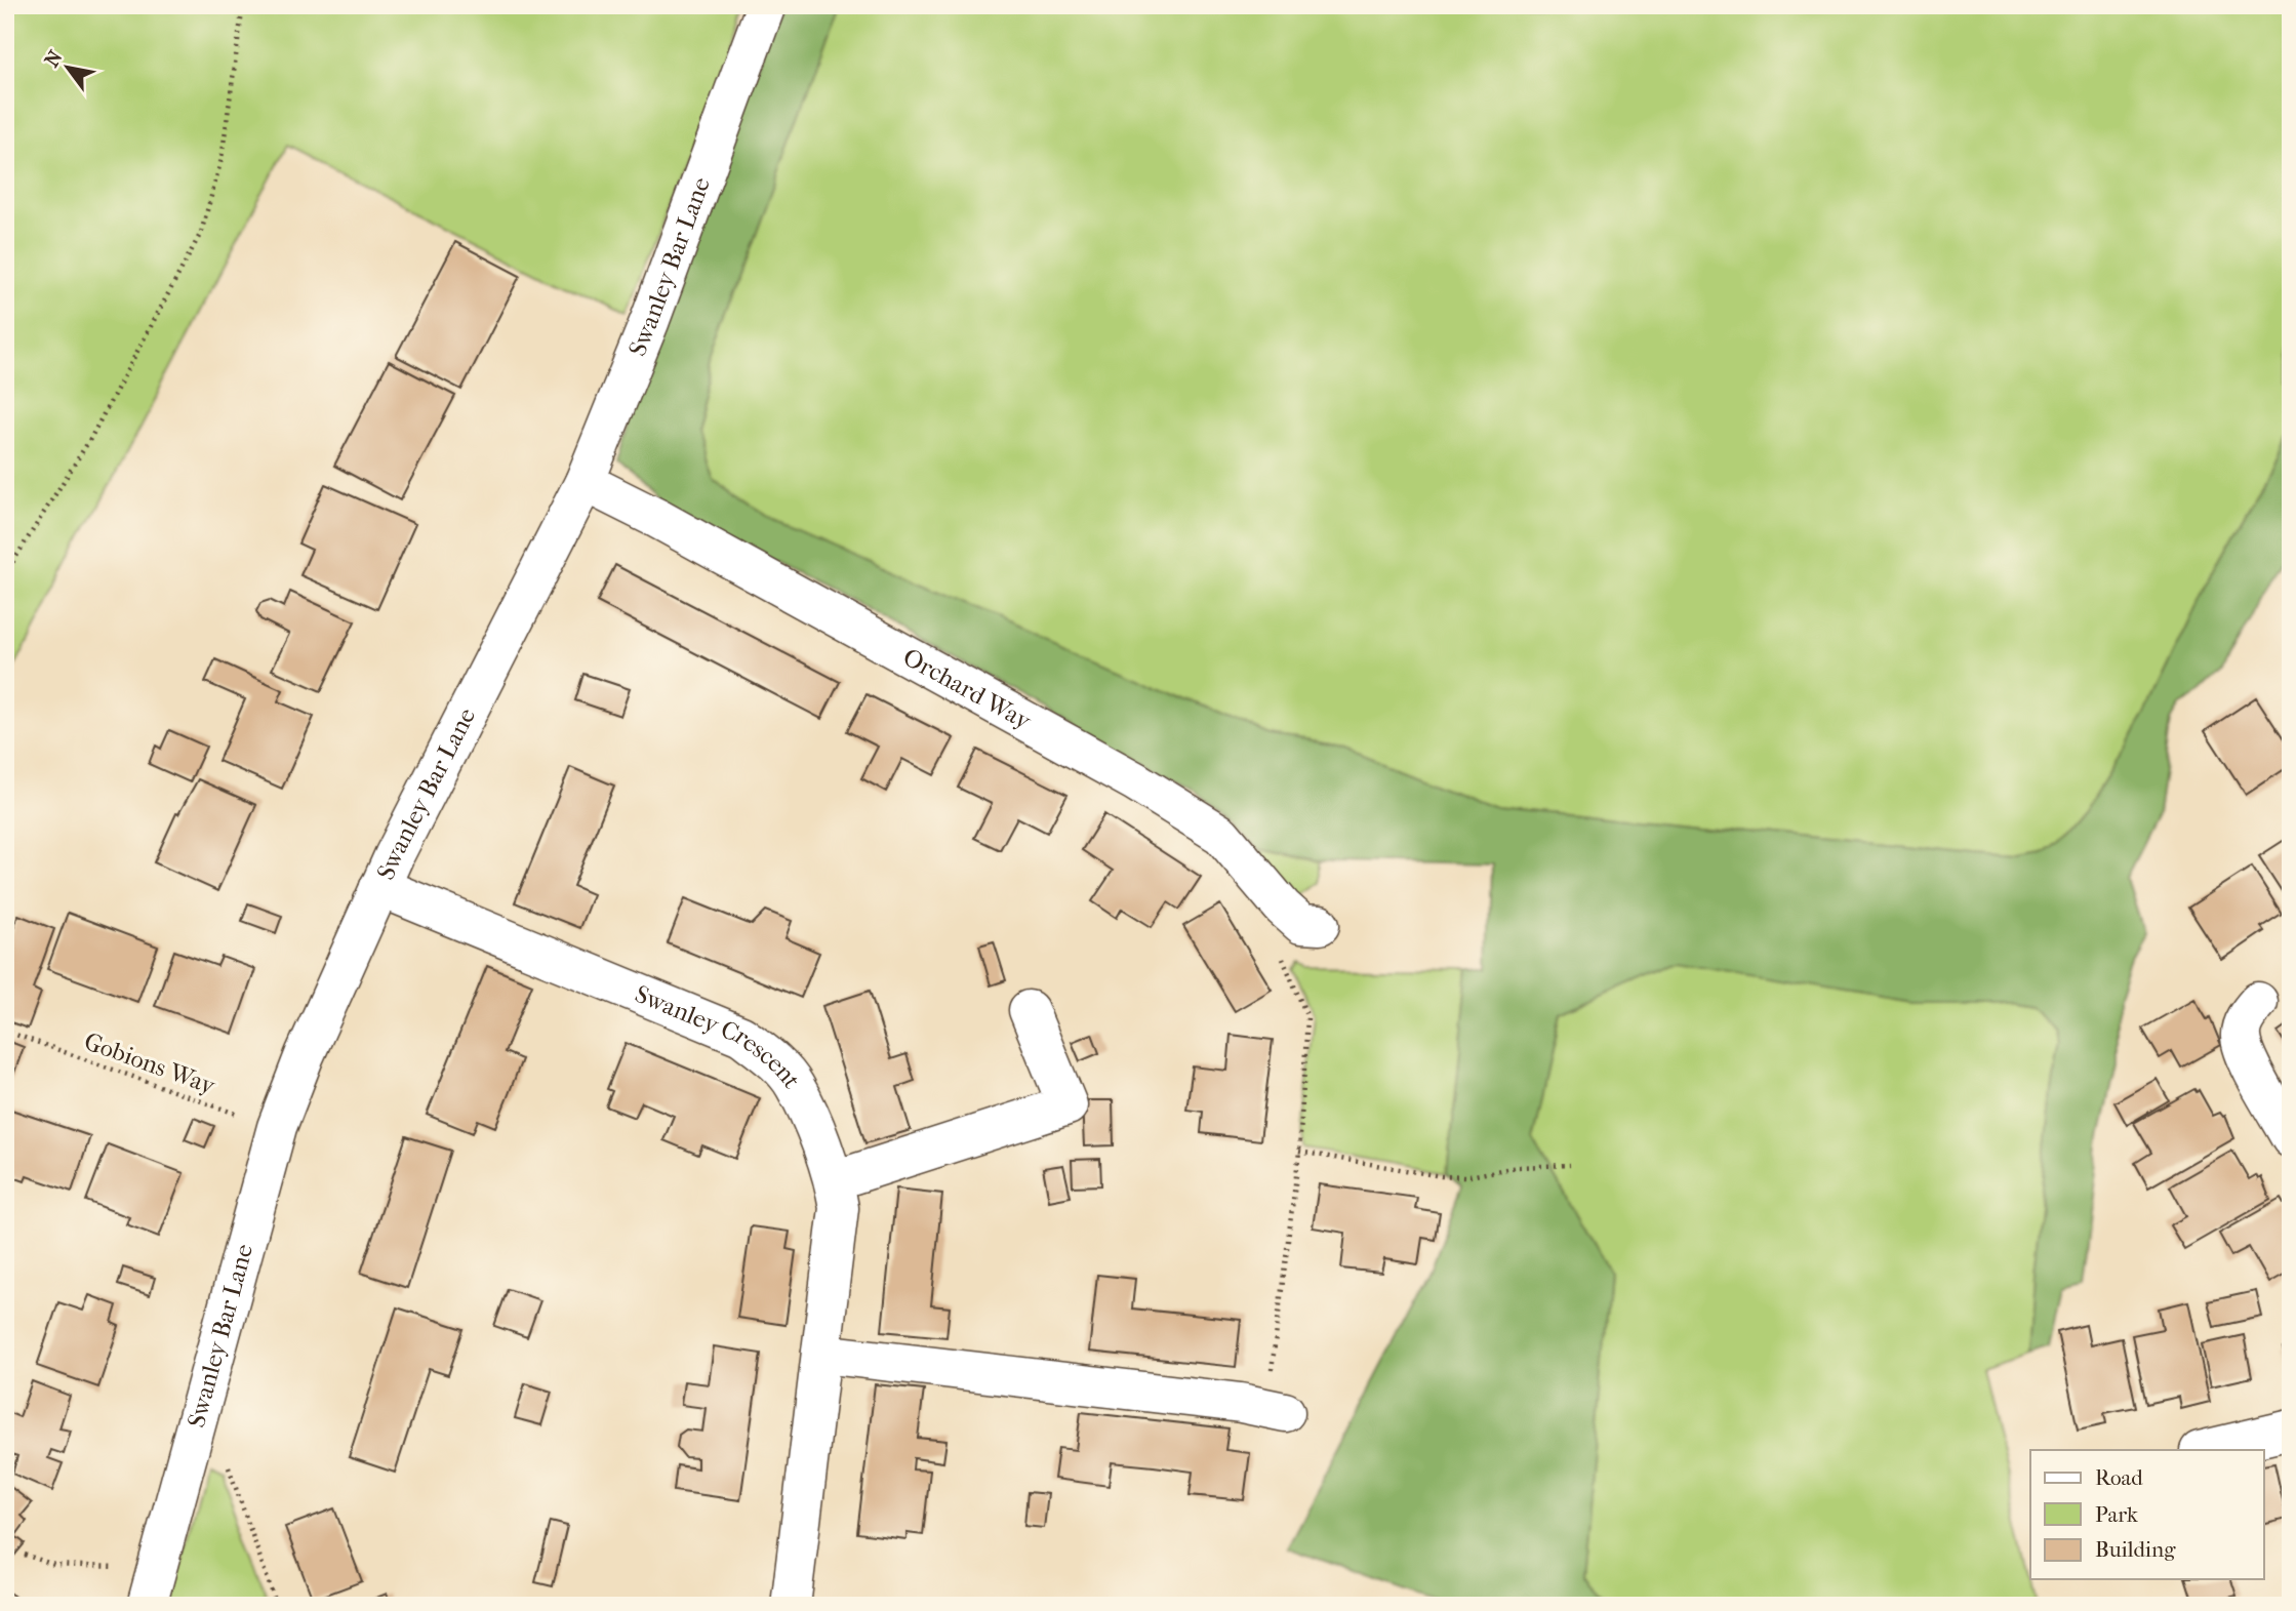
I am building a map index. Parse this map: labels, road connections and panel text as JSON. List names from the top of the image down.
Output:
{
  "streets": {
    "street": ["Swanley Bar Lane", "Orchard Way", "Swanley Crescent"],
    "path": ["Gobions Way"]
  },
  "crossings": [
    ["Swanley Bar Lane", "Orchard Way"],
    ["Swanley Bar Lane", "Swanley Crescent"],
    ["Swanley Bar Lane", "Gobions Way"]
  ],
  "legend": ["Road", "Park", "Building"],
  "north": "top left"
}
